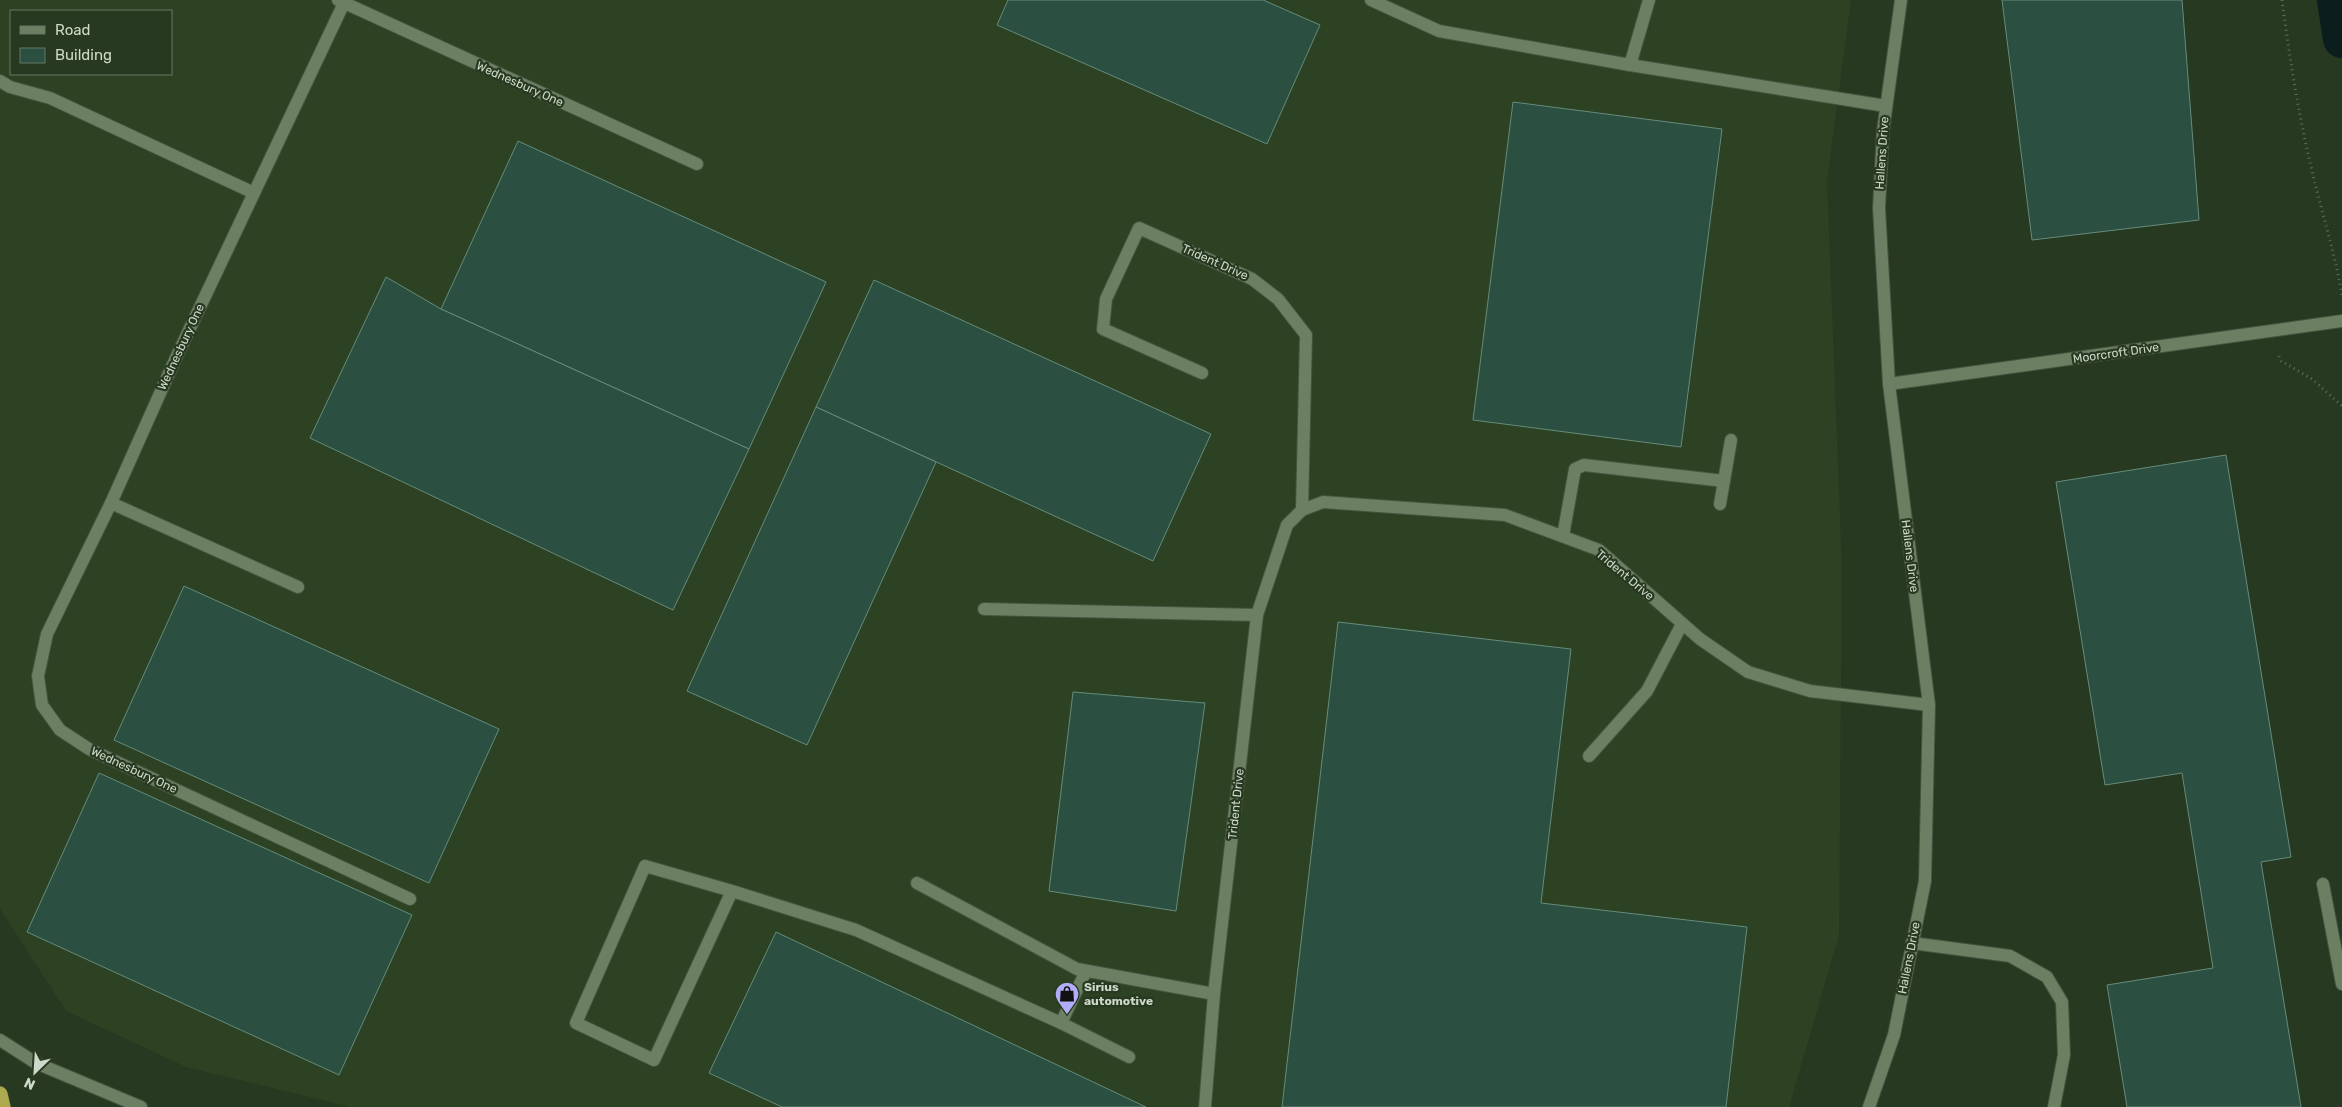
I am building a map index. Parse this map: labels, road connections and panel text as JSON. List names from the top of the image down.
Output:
{
  "streets": {
    "street": [
      "Wednesbury One",
      "Hallens Drive",
      "Trident Drive",
      "Moorcroft Drive"
    ]
  },
  "crossings": [
    ["Hallens Drive", "Trident Drive"],
    ["Hallens Drive", "Moorcroft Drive"]
  ],
  "places": {
    "shop": ["Sirius automotive"]
  },
  "legend": ["Road", "Building"],
  "north": "bottom left"
}
